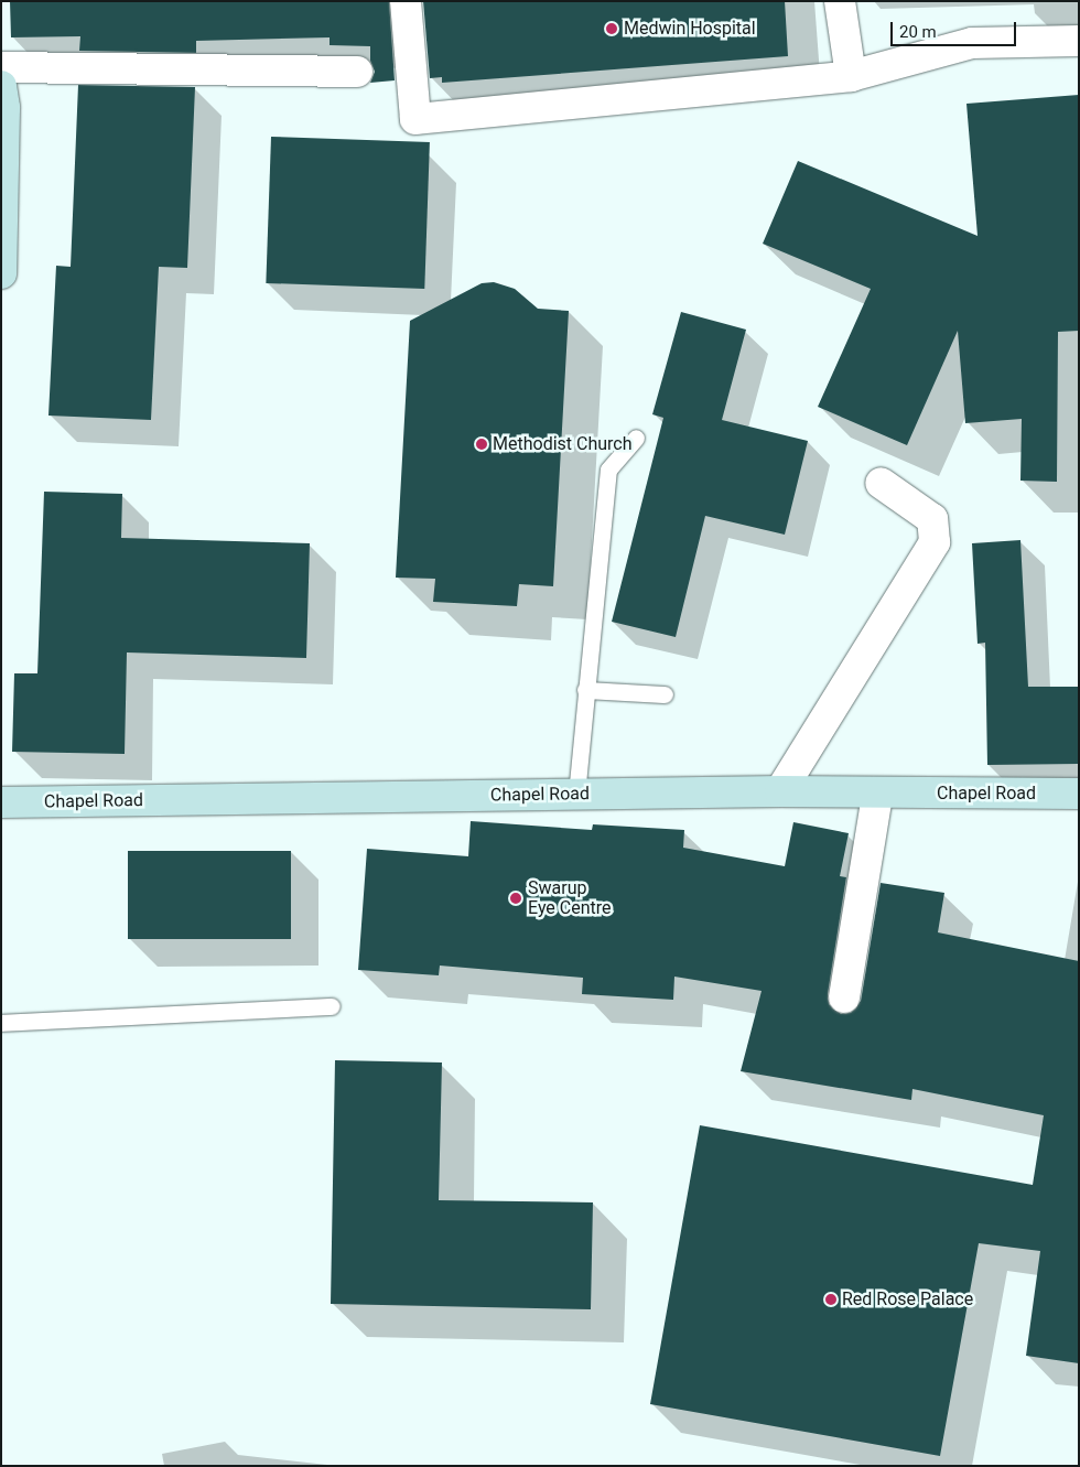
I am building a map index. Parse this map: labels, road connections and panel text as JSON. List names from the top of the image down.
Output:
{
  "streets": {
    "main road": ["Chapel Road"]
  },
  "places": [
    "Medwin Hospital",
    "Methodist Church",
    "Swarup Eye Centre",
    "Red Rose Palace"
  ],
  "scale_bar": "20 m"
}
